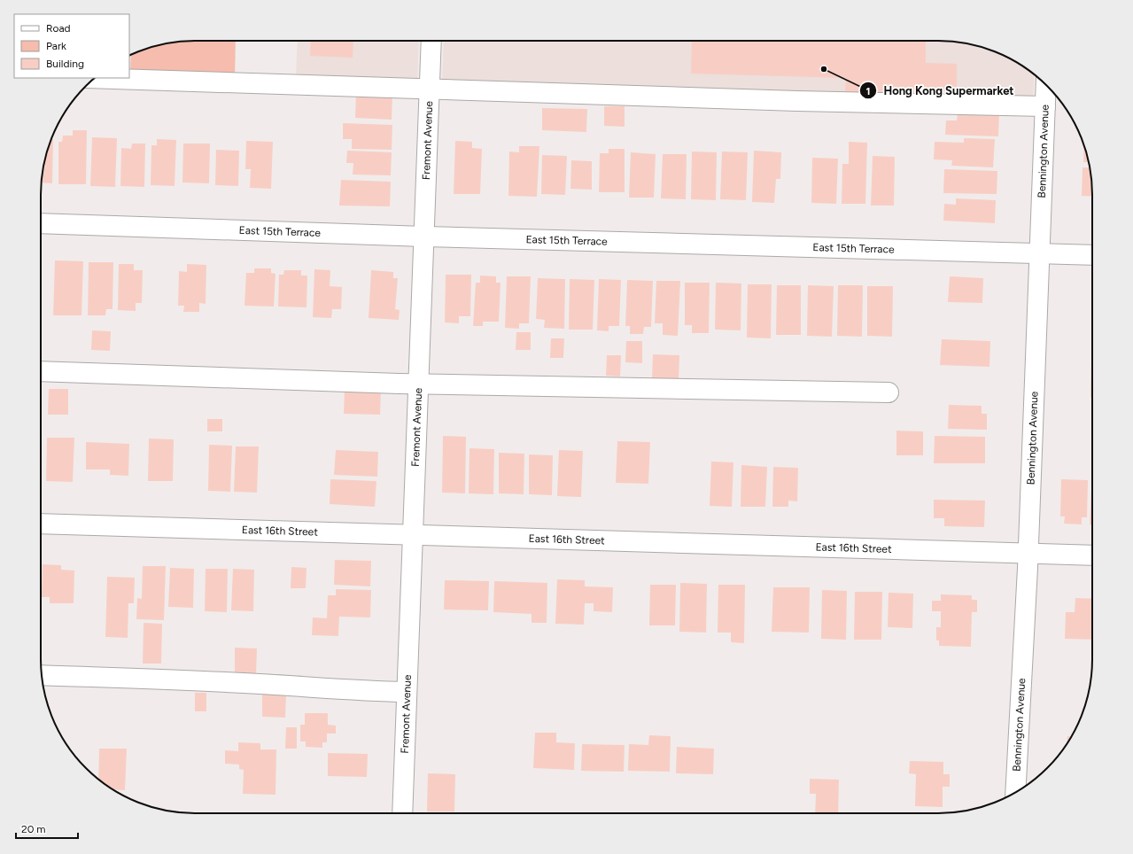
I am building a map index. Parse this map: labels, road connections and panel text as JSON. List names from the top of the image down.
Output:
{
  "streets": {
    "street": [
      "Fremont Avenue",
      "Bennington Avenue",
      "East 15th Terrace",
      "East 16th Street"
    ]
  },
  "crossings": [
    ["Fremont Avenue", "East 15th Terrace"],
    ["Fremont Avenue", "East 16th Street"],
    ["Bennington Avenue", "East 15th Terrace"],
    ["Bennington Avenue", "East 16th Street"]
  ],
  "places": ["Hong Kong Supermarket"],
  "legend": ["Road", "Park", "Building"],
  "scale_bar": "20 m"
}
